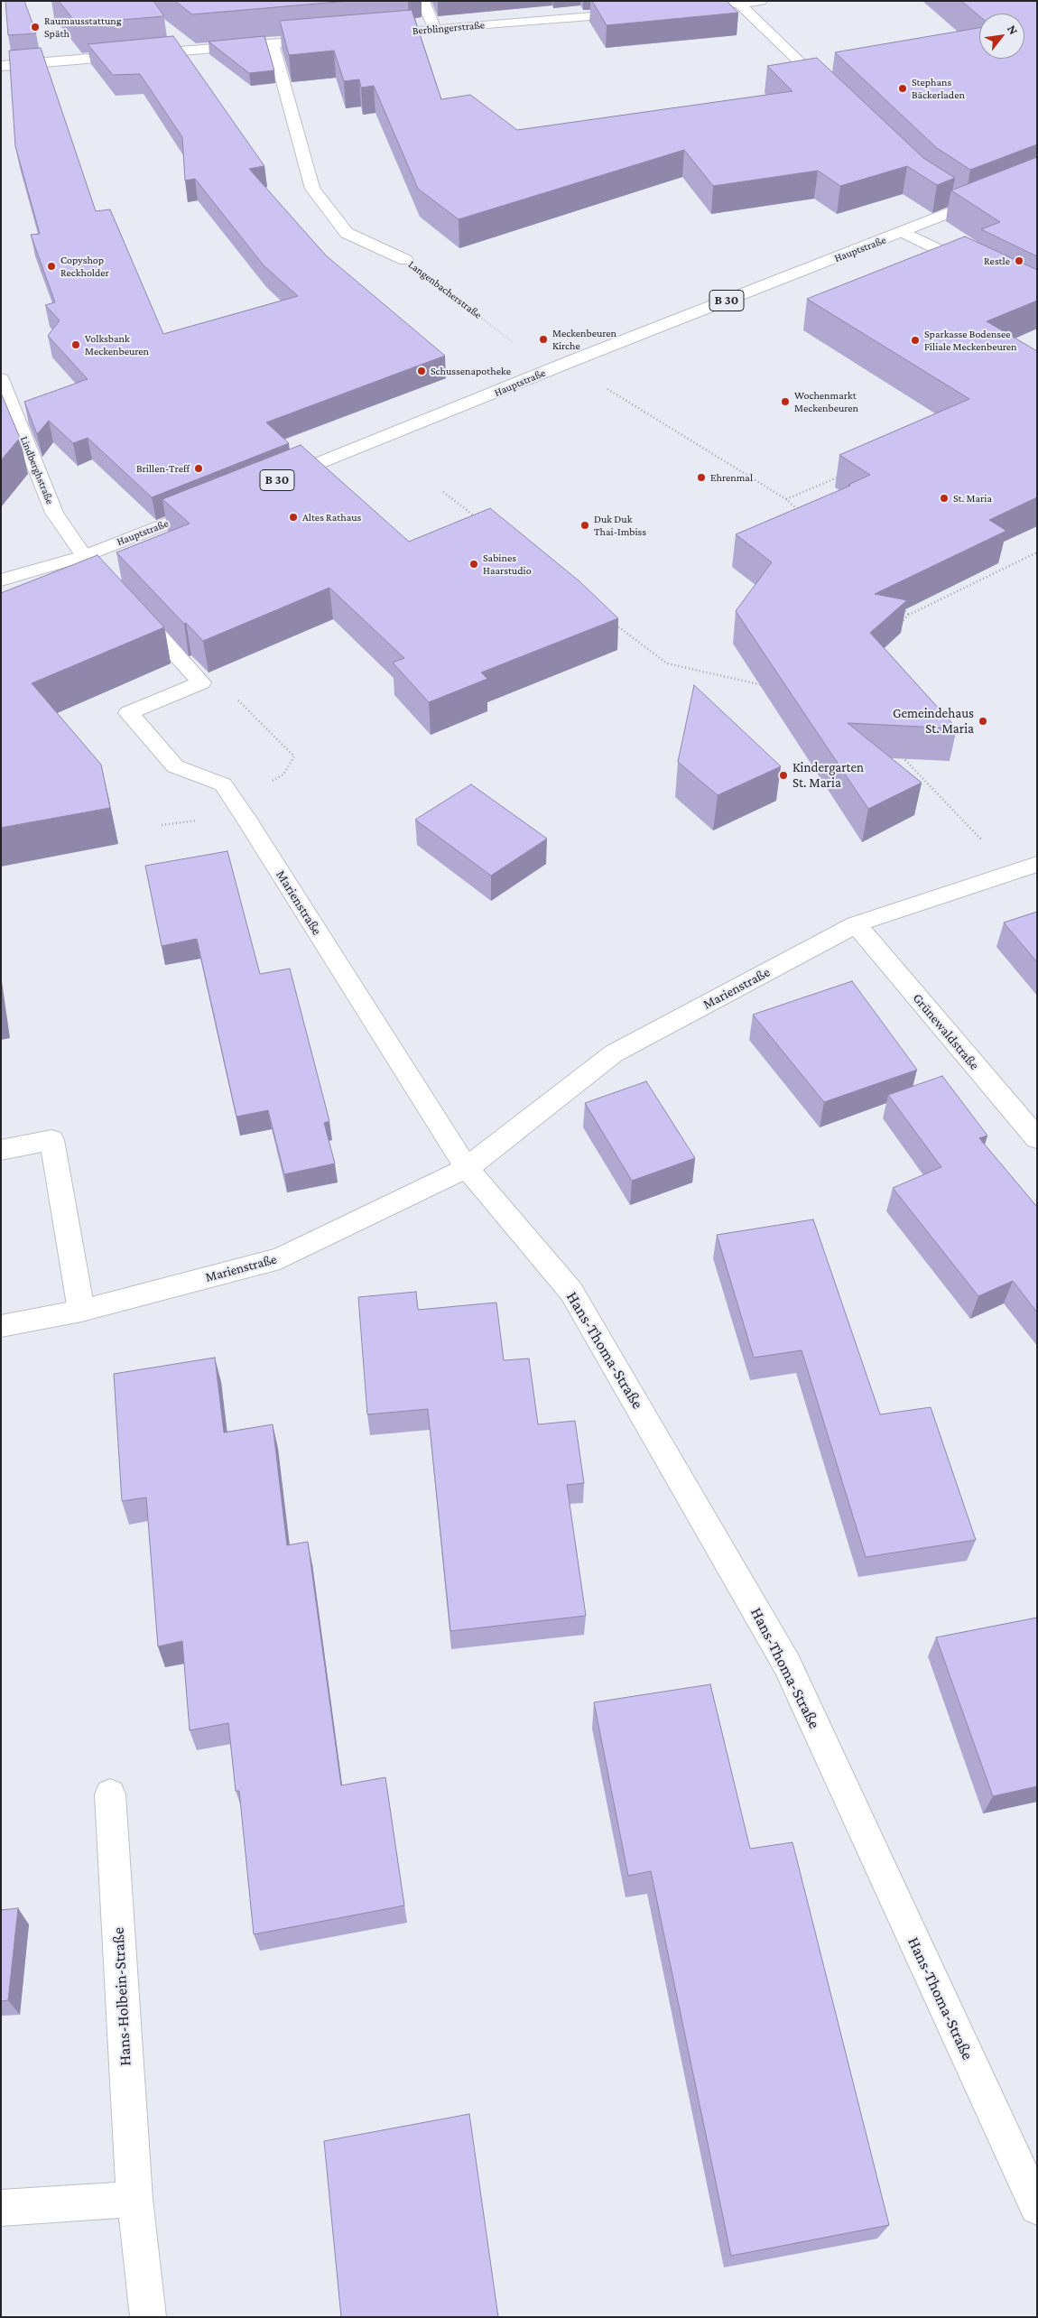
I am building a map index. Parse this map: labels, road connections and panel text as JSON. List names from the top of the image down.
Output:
{
  "streets": {
    "street": [
      "Berblingerstraße",
      "Hauptstraße",
      "Langenbacherstraße",
      "B 30",
      "Lindberghstraße",
      "Marienstraße",
      "Grünewaldstraße",
      "Hans-Thoma-Straße",
      "Hans-Holbein-Straße"
    ]
  },
  "crossings": [
    ["Hauptstraße", "Langenbacherstraße"],
    ["Hauptstraße", "Lindberghstraße"],
    ["Marienstraße", "Grünewaldstraße"],
    ["Marienstraße", "Hans-Thoma-Straße"]
  ],
  "places": [
    "Raumausstattung Späth",
    "Stephans Bäckerladen",
    "Restle",
    "Copyshop Reckholder",
    "Meckenbeuren Kirche",
    "Sparkasse Bodensee Filiale Meckenbeuren",
    "Volksbank Meckenbeuren",
    "Schussenapotheke",
    "Wochenmarkt Meckenbeuren",
    "Brillen-Treff",
    "Ehrenmal",
    "St. Maria",
    "Altes Rathaus",
    "Duk Duk Thai-Imbiss",
    "Sabines Haarstudio",
    "Gemeindehaus St. Maria",
    "Kindergarten St. Maria"
  ],
  "north": "top right"
}
